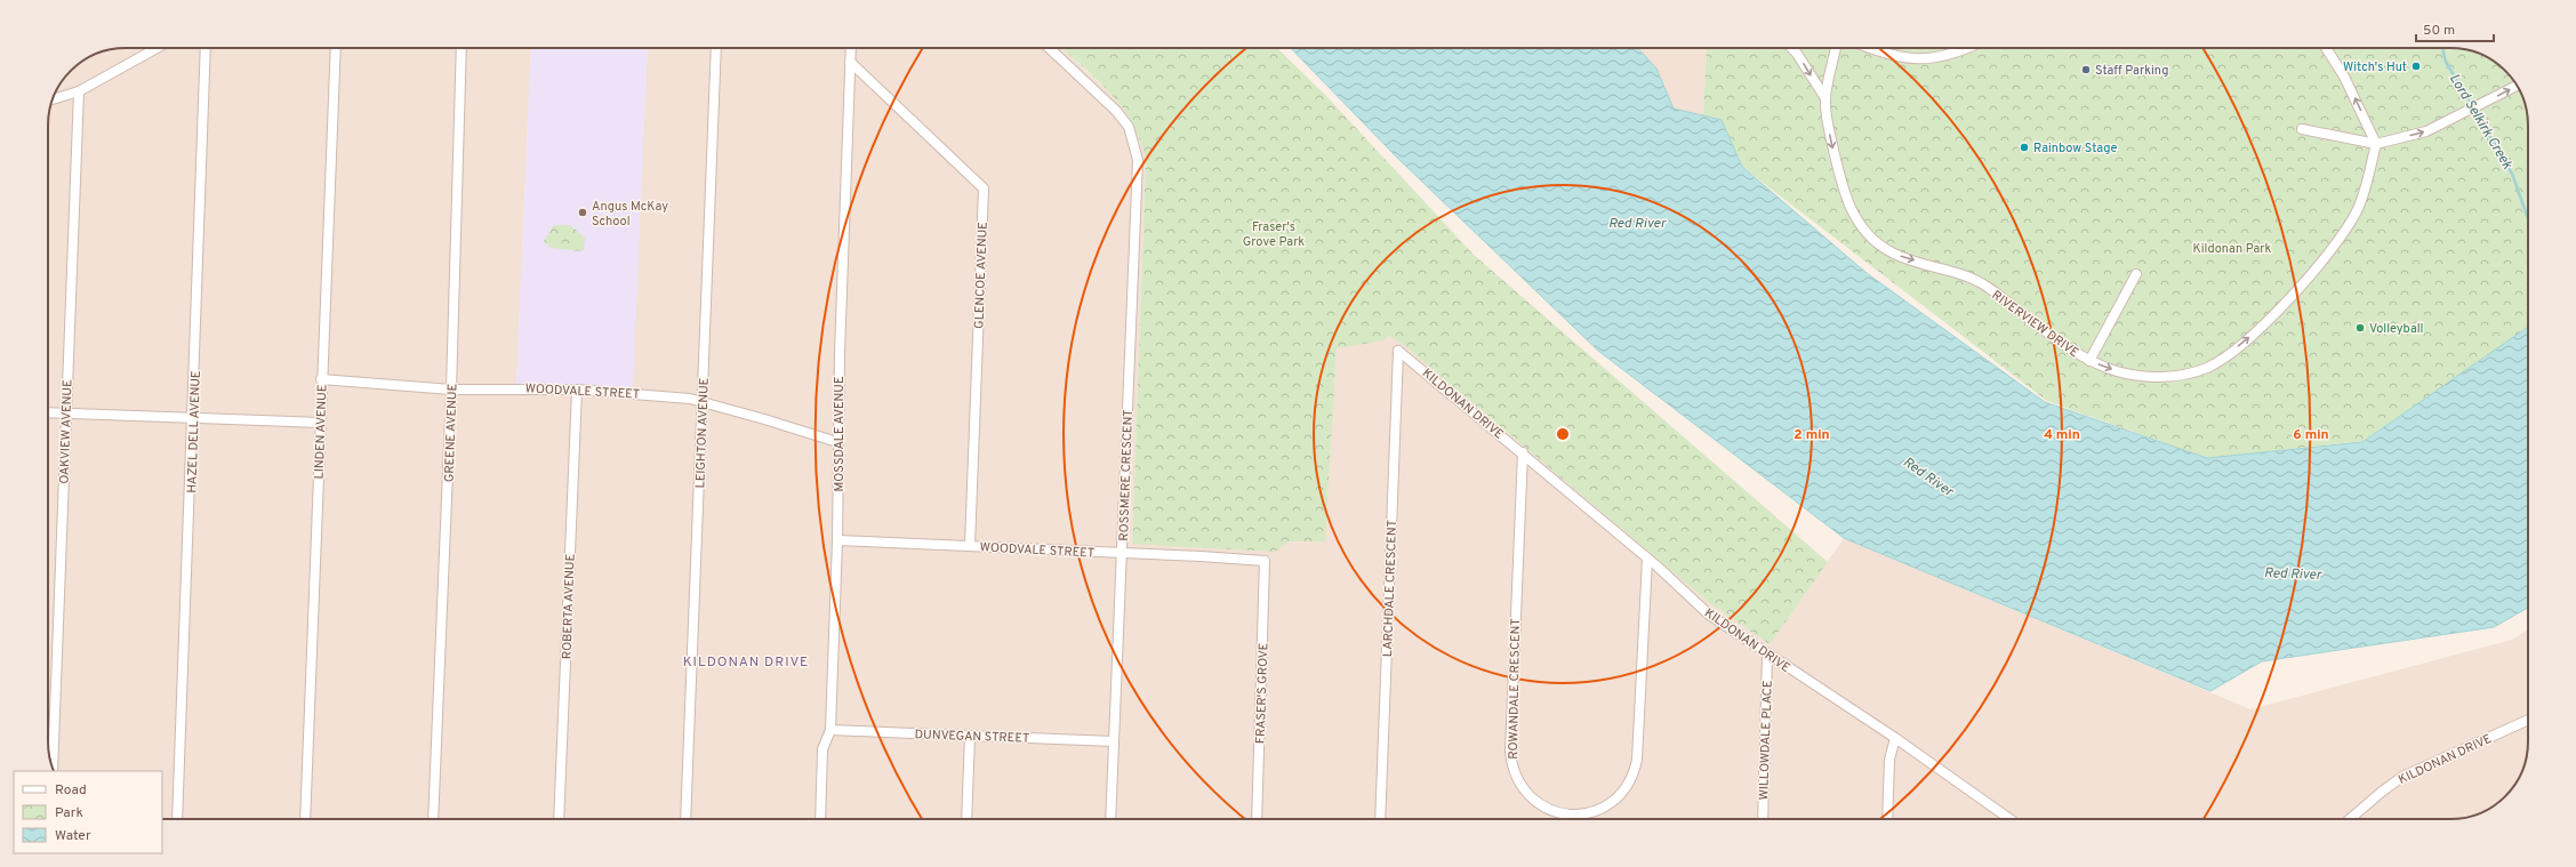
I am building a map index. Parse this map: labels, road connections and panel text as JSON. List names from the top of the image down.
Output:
{
  "streets": {
    "street": [
      "GLENCOE AVENUE",
      "RIVERVIEW DRIVE",
      "WOODVALE STREET",
      "KILDONAN DRIVE",
      "OAKVIEW AVENUE",
      "HAZEL DELL AVENUE",
      "LINDEN AVENUE",
      "GREENE AVENUE",
      "LEIGHTON AVENUE",
      "MOSSDALE AVENUE",
      "ROSSMERE CRESCENT",
      "LARCHDALE CRESCENT",
      "ROBERTA AVENUE",
      "ROWANDALE CRESCENT",
      "FRASER'S GROVE",
      "DUNVEGAN STREET",
      "WILLOWDALE PLACE"
    ]
  },
  "crossings": [
    ["GLENCOE AVENUE", "WOODVALE STREET"],
    ["GLENCOE AVENUE", "MOSSDALE AVENUE"],
    ["WOODVALE STREET", "LINDEN AVENUE"],
    ["WOODVALE STREET", "GREENE AVENUE"],
    ["WOODVALE STREET", "LEIGHTON AVENUE"],
    ["WOODVALE STREET", "MOSSDALE AVENUE"],
    ["WOODVALE STREET", "ROSSMERE CRESCENT"],
    ["WOODVALE STREET", "ROBERTA AVENUE"],
    ["WOODVALE STREET", "FRASER'S GROVE"],
    ["KILDONAN DRIVE", "LARCHDALE CRESCENT"],
    ["KILDONAN DRIVE", "ROWANDALE CRESCENT"],
    ["KILDONAN DRIVE", "WILLOWDALE PLACE"],
    ["MOSSDALE AVENUE", "DUNVEGAN STREET"],
    ["ROSSMERE CRESCENT", "DUNVEGAN STREET"]
  ],
  "districts": ["KILDONAN DRIVE"],
  "water": ["Lord Selkirk Creek", "Red River"],
  "parks": ["Fraser's Grove Park", "Kildonan Park"],
  "places": [
    "Witch's Hut",
    "Staff Parking",
    "Rainbow Stage",
    "Angus McKay School",
    "Volleyball"
  ],
  "legend": ["Road", "Park", "Water"],
  "scale_bar": "50 m",
  "rings": ["2 min", "4 min", "6 min"]
}
